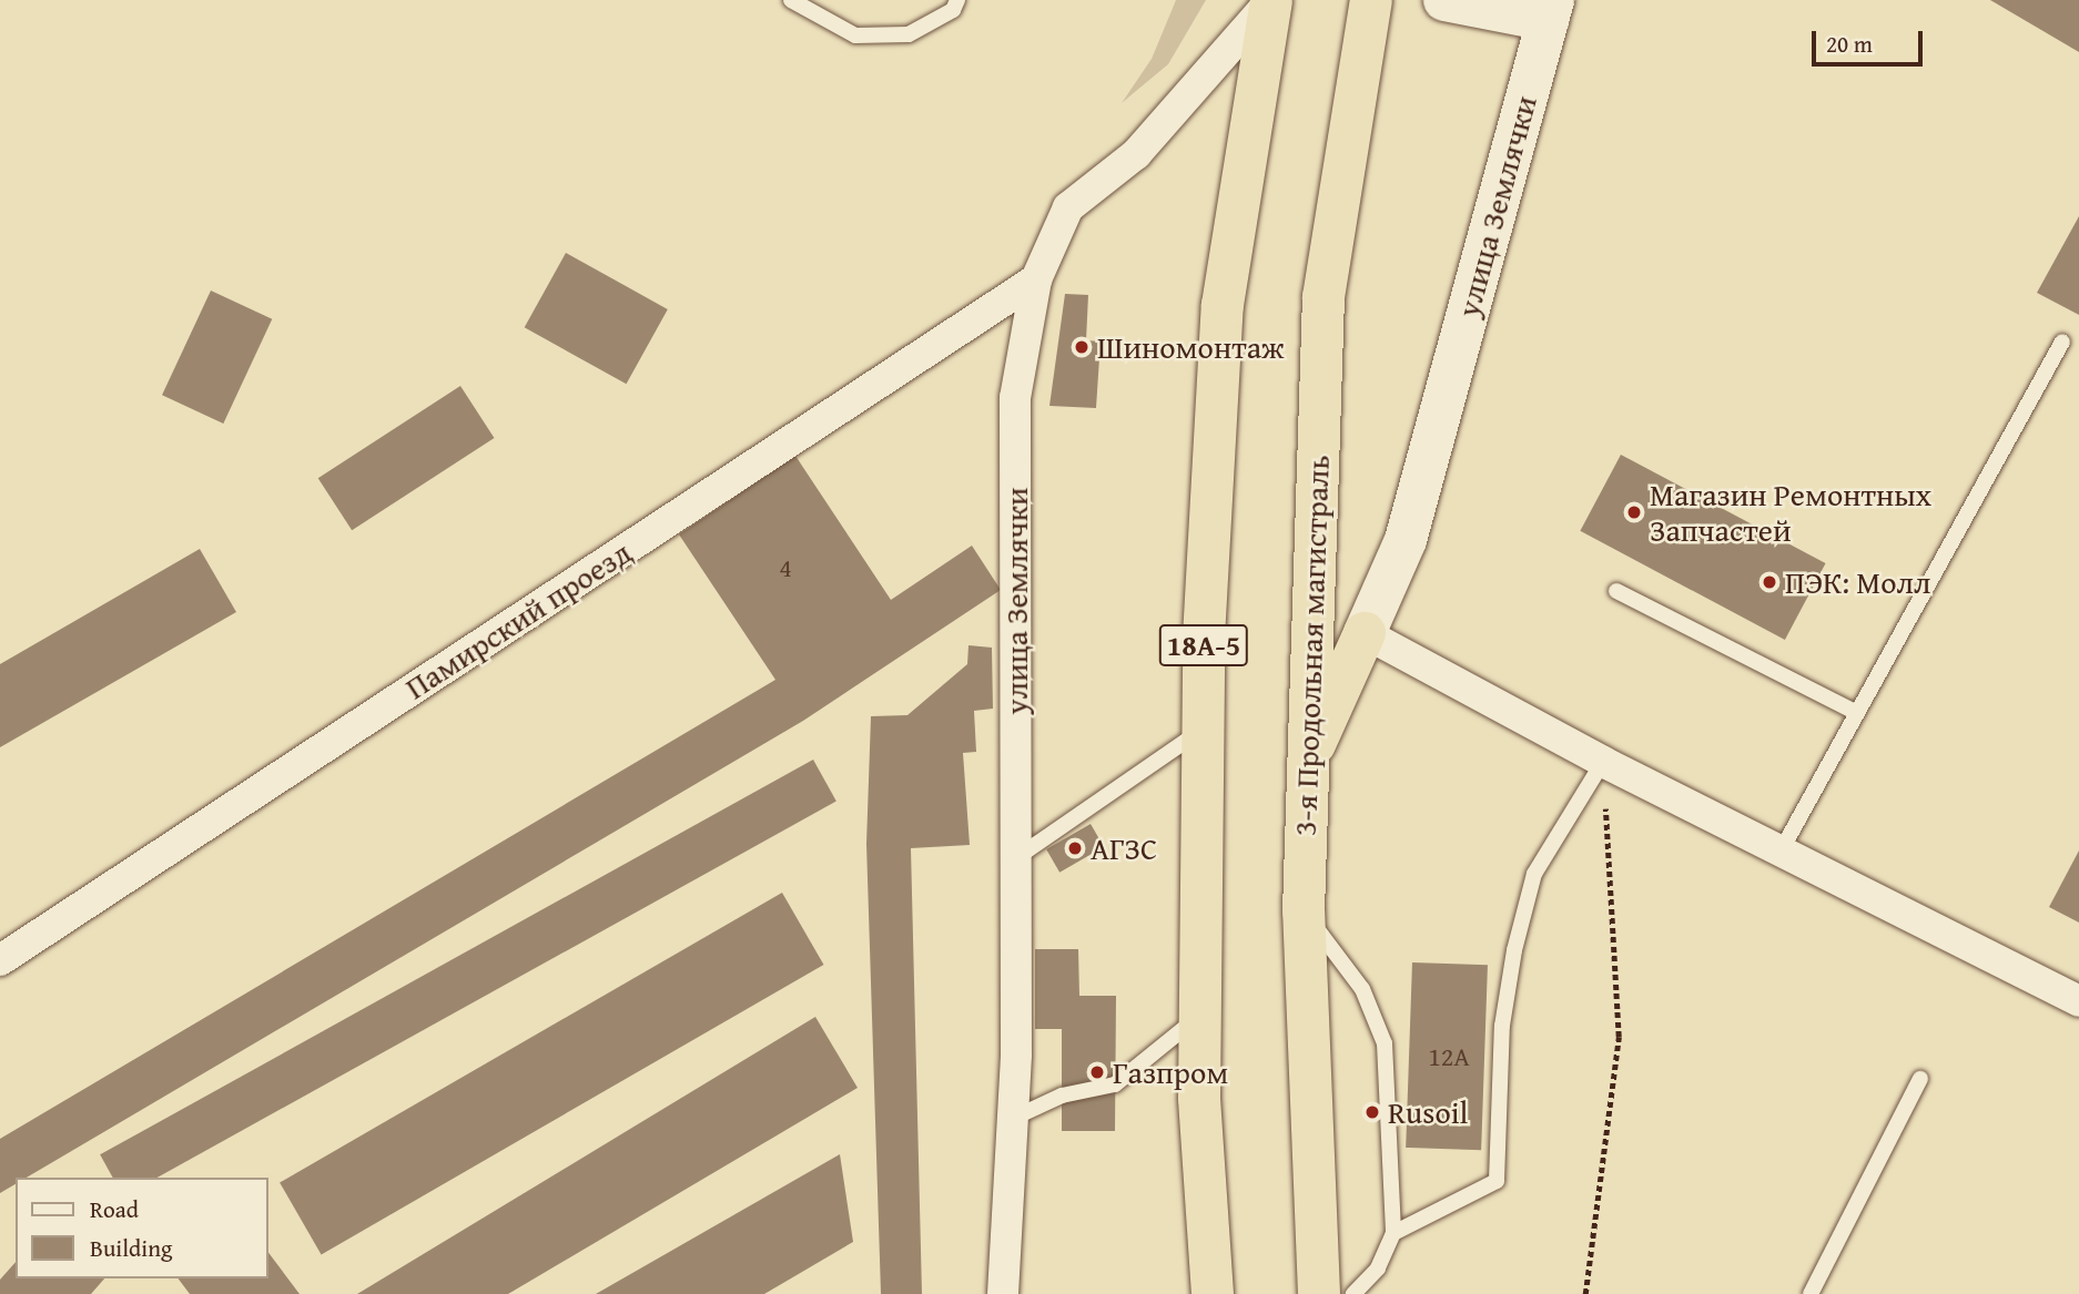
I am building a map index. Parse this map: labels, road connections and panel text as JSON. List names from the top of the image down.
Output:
{
  "streets": {
    "highway": ["18А-5", "3-я Продольная магистраль"],
    "street": ["улица Землячки", "Памирский проезд"]
  },
  "crossings": [
    ["улица Землячки", "Памирский проезд"],
    ["улица Землячки", "18А-5"]
  ],
  "places": [
    "Шиномонтаж",
    "Магазин Ремонтных Запчастей",
    "ПЭК: Молл",
    "АГЗС",
    "Газпром",
    "Rusoil"
  ],
  "house_numbers": ["4", "12А"],
  "legend": ["Road", "Building"],
  "scale_bar": "20 m"
}
